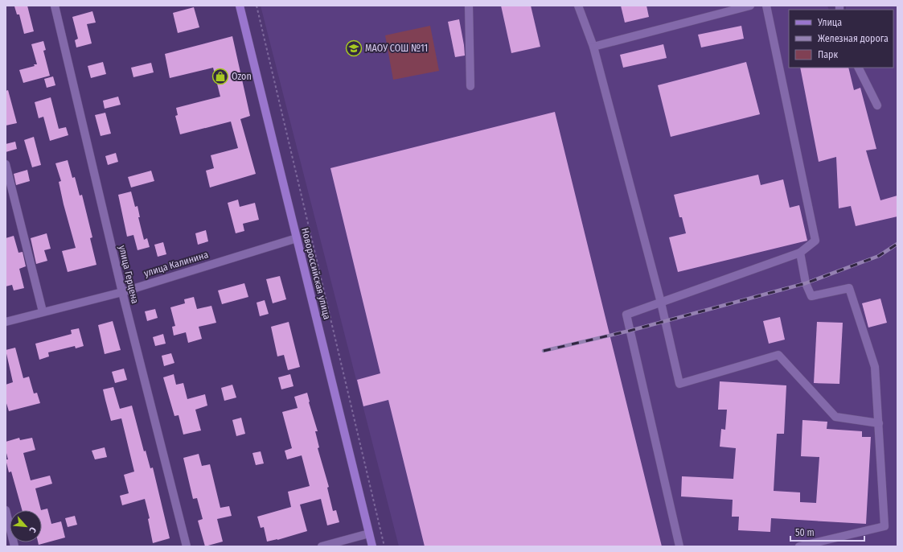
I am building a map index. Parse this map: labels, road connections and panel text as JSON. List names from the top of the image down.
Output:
{
  "streets": {
    "main road": ["Новороссийская улица"],
    "street": ["улица Калинина", "улица Герцена"]
  },
  "crossings": [
    ["улица Калинина", "Новороссийская улица"],
    ["улица Калинина", "улица Герцена"]
  ],
  "places": {
    "school or university": ["МАОУ СОШ №11"],
    "shop": ["Ozon"]
  },
  "legend": ["Улица", "Железная дорога", "Парк"],
  "scale_bar": "50 m",
  "north": "bottom right"
}
